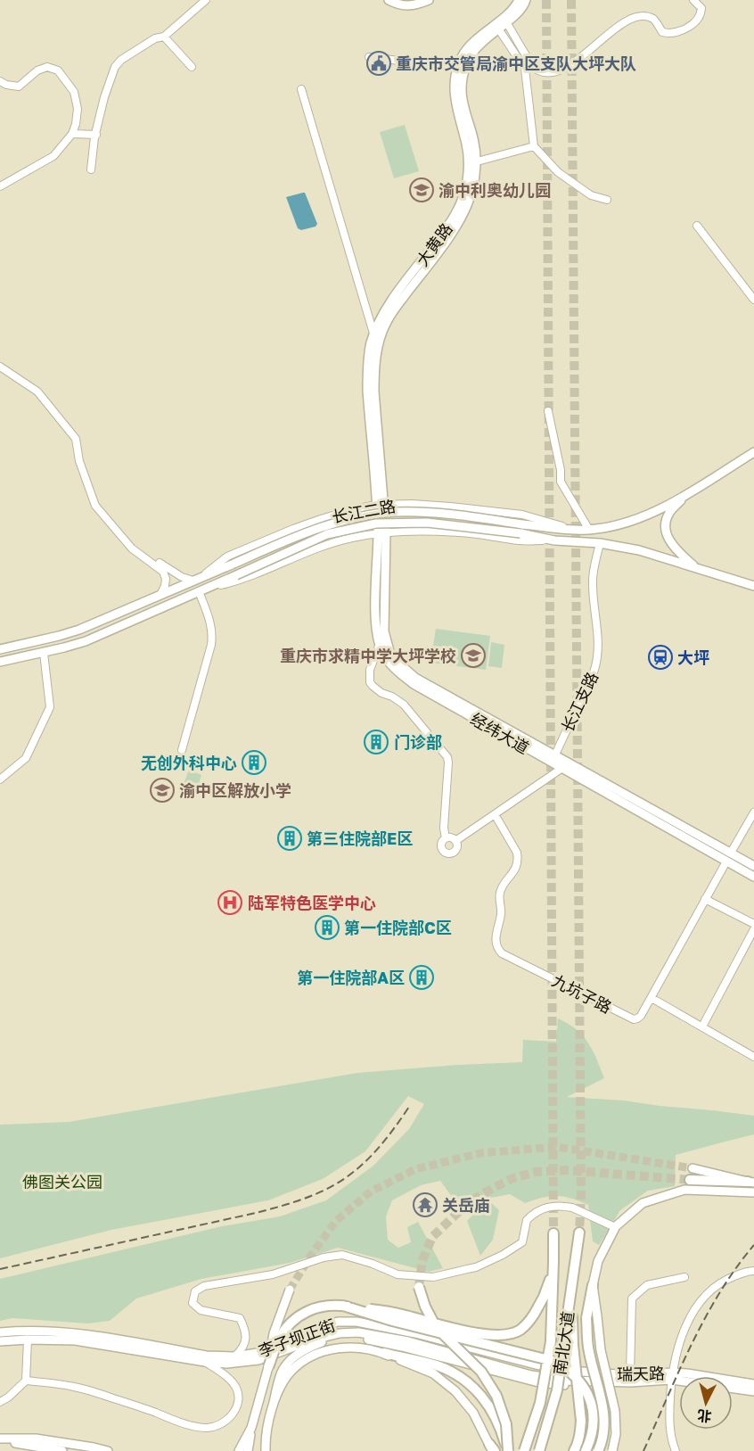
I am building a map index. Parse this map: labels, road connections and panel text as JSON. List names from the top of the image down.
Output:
{
  "streets": {
    "highway": ["南北大道"],
    "main road": [
      "大黄路",
      "长江二路",
      "经纬大道",
      "李子坝正街",
      "瑞天路"
    ],
    "street": ["长江支路", "九坑子路"]
  },
  "crossings": [
    ["大黄路", "长江二路"],
    ["大黄路", "经纬大道"],
    ["长江二路", "长江支路"],
    ["长江二路", "经纬大道"],
    ["长江支路", "经纬大道"],
    ["经纬大道", "九坑子路"],
    ["李子坝正街", "瑞天路"]
  ],
  "parks": ["佛图关公园"],
  "places": {
    "public building": ["重庆市交管局渝中区支队大坪大队"],
    "school or university": ["渝中利奥幼儿园", "重庆市求精中学大坪学校", "渝中区解放小学"],
    "station": ["大坪"],
    "building": [
      "门诊部",
      "无创外科中心",
      "第三住院部E区",
      "第一住院部C区",
      "第一住院部A区"
    ],
    "hospital": ["陆军特色医学中心"],
    "temple": ["关岳庙"]
  },
  "north": "bottom"
}
